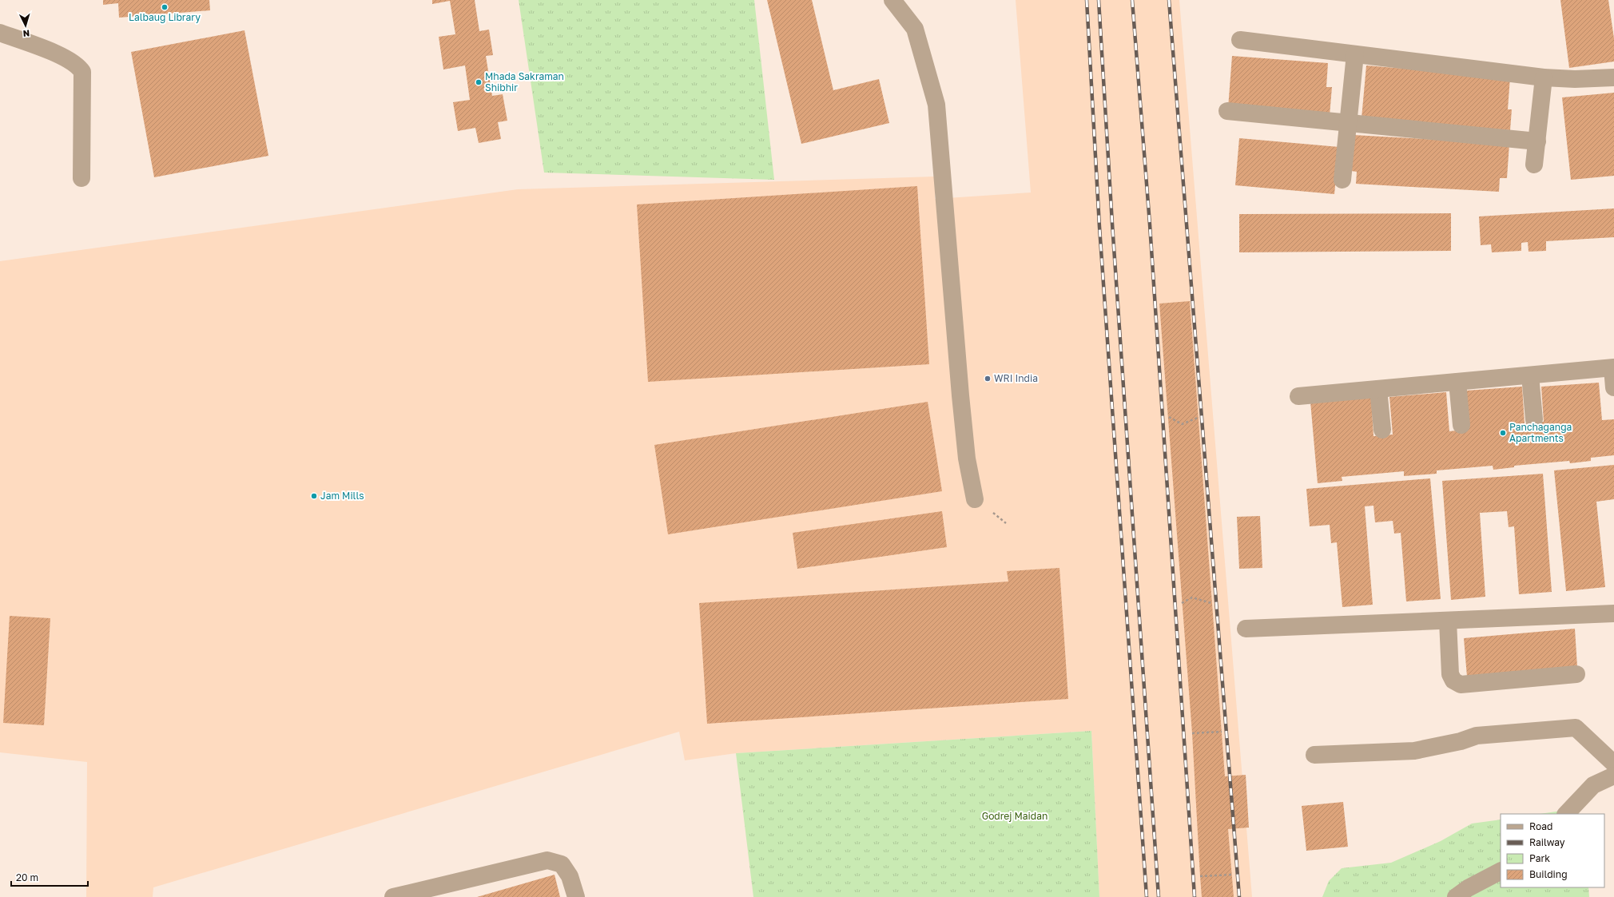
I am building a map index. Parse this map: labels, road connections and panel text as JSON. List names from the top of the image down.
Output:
{
  "parks": ["Godrej Maidan"],
  "places": [
    "Lalbaug Library",
    "Mhada Sakraman Shibhir",
    "WRI India",
    "Panchaganga Apartments",
    "Jam Mills"
  ],
  "legend": [
    "Road",
    "Railway",
    "Park",
    "Building"
  ],
  "scale_bar": "20 m",
  "north": "bottom"
}
